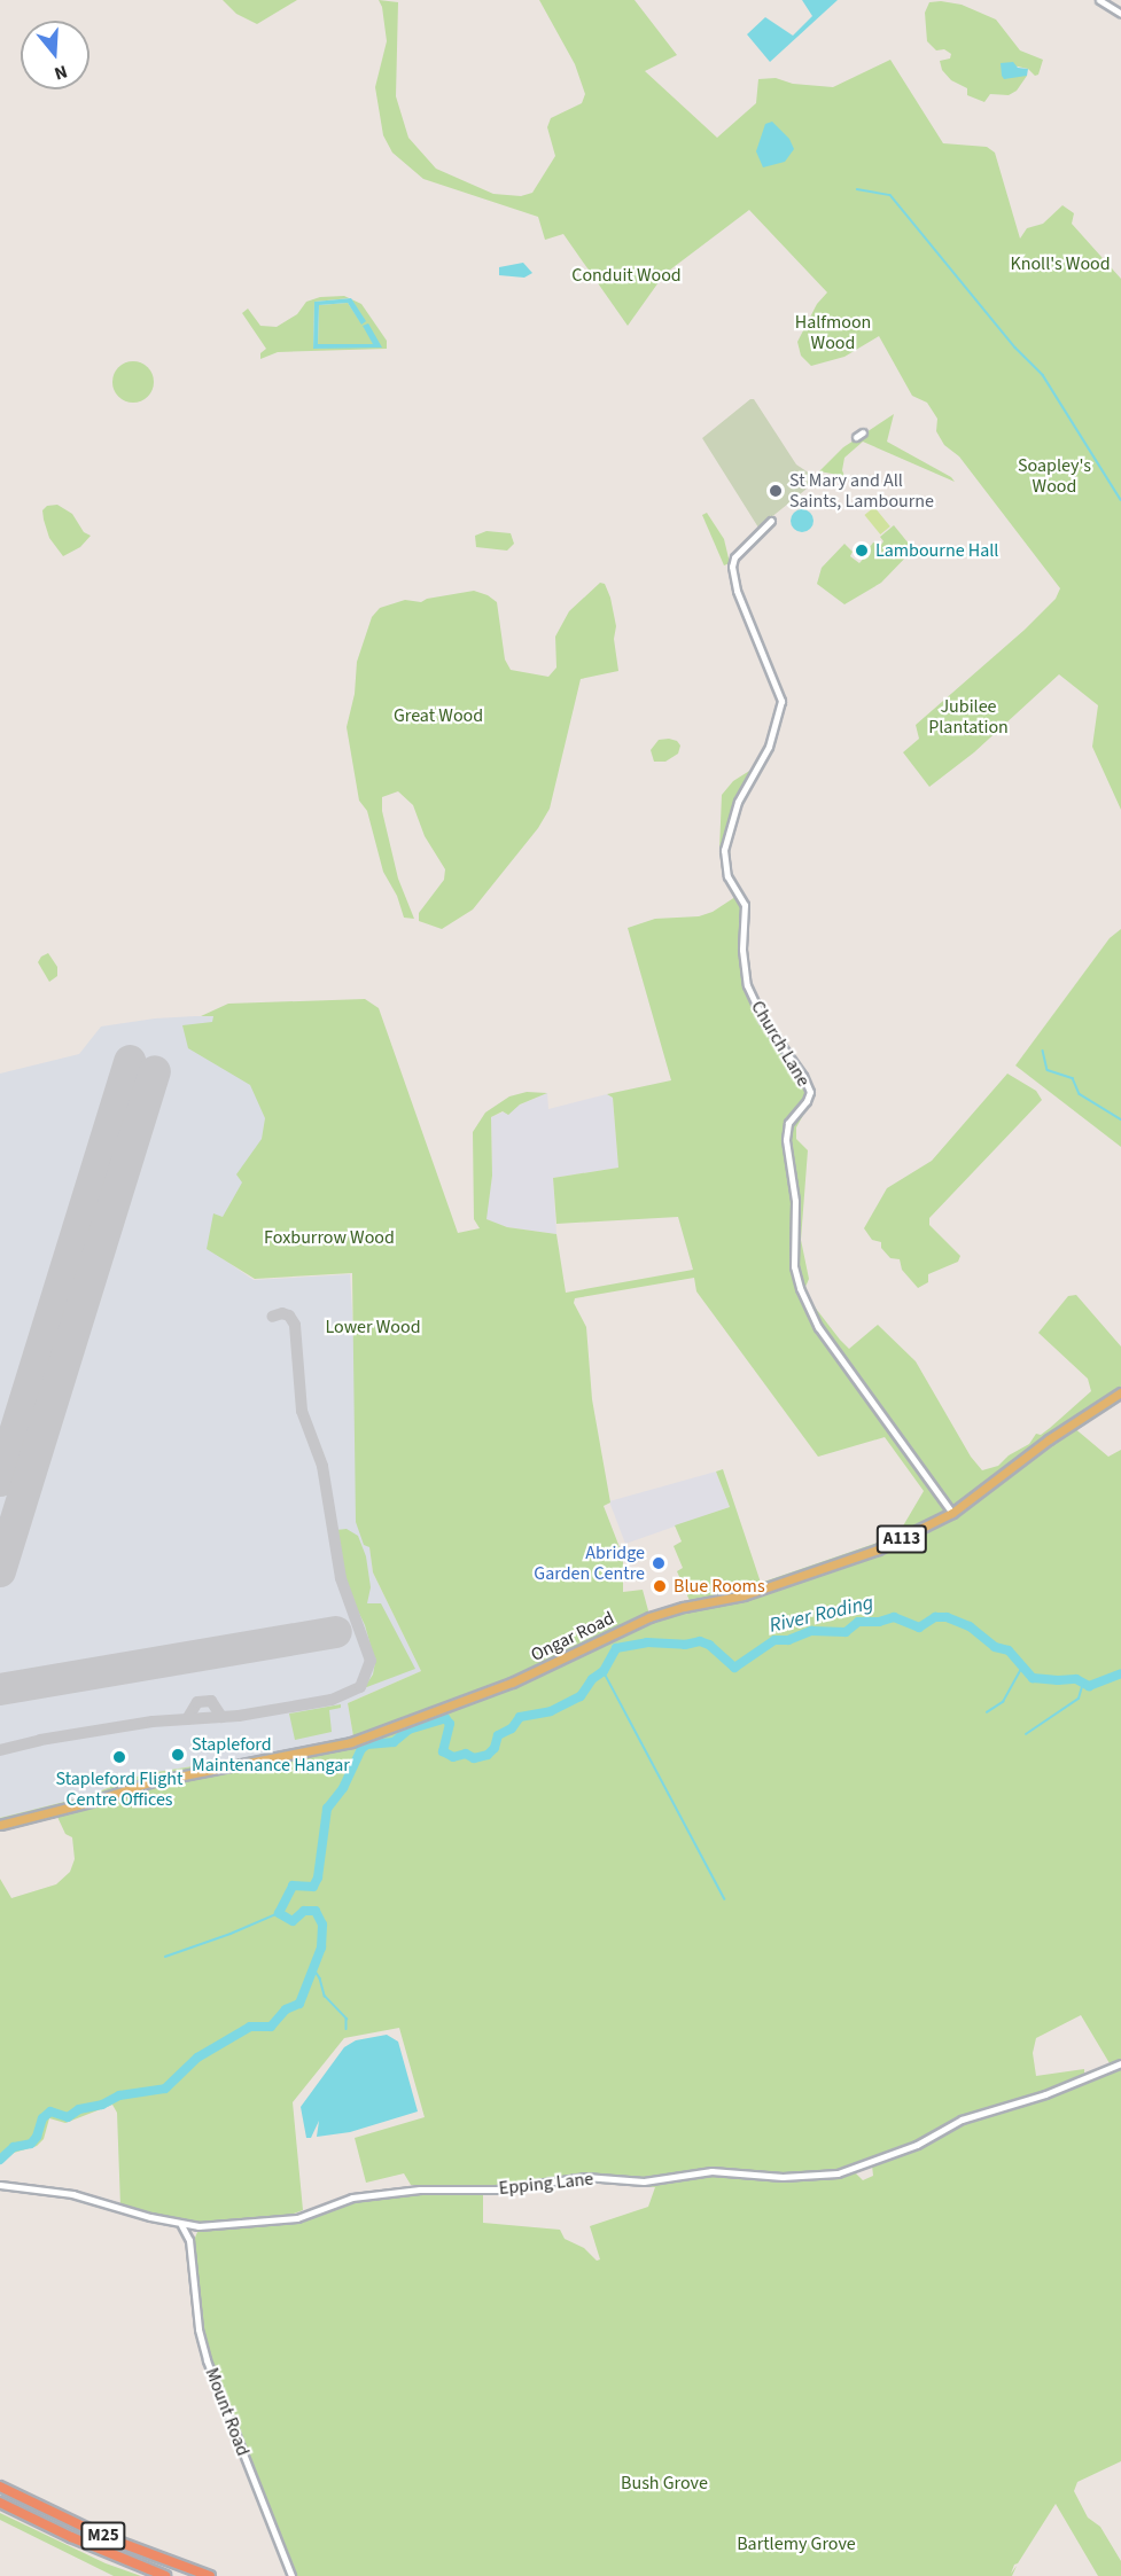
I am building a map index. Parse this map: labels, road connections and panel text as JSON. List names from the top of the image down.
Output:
{
  "streets": {
    "highway": ["M25"],
    "main road": ["A113", "Ongar Road"],
    "street": ["Church Lane", "Epping Lane", "Mount Road"]
  },
  "crossings": [
    ["Church Lane", "Ongar Road"],
    ["Epping Lane", "Mount Road"]
  ],
  "water": ["River Roding"],
  "parks": [
    "Knoll's Wood",
    "Conduit Wood",
    "Halfmoon Wood",
    "Soapley's Wood",
    "Jubilee Plantation",
    "Great Wood",
    "Foxburrow Wood",
    "Lower Wood",
    "Bush Grove",
    "Bartlemy Grove"
  ],
  "places": [
    "St Mary and All Saints, Lambourne",
    "Lambourne Hall",
    "Abridge Garden Centre",
    "Blue Rooms",
    "Stapleford Maintenance Hangar",
    "Stapleford Flight Centre Offices"
  ],
  "north": "bottom"
}
